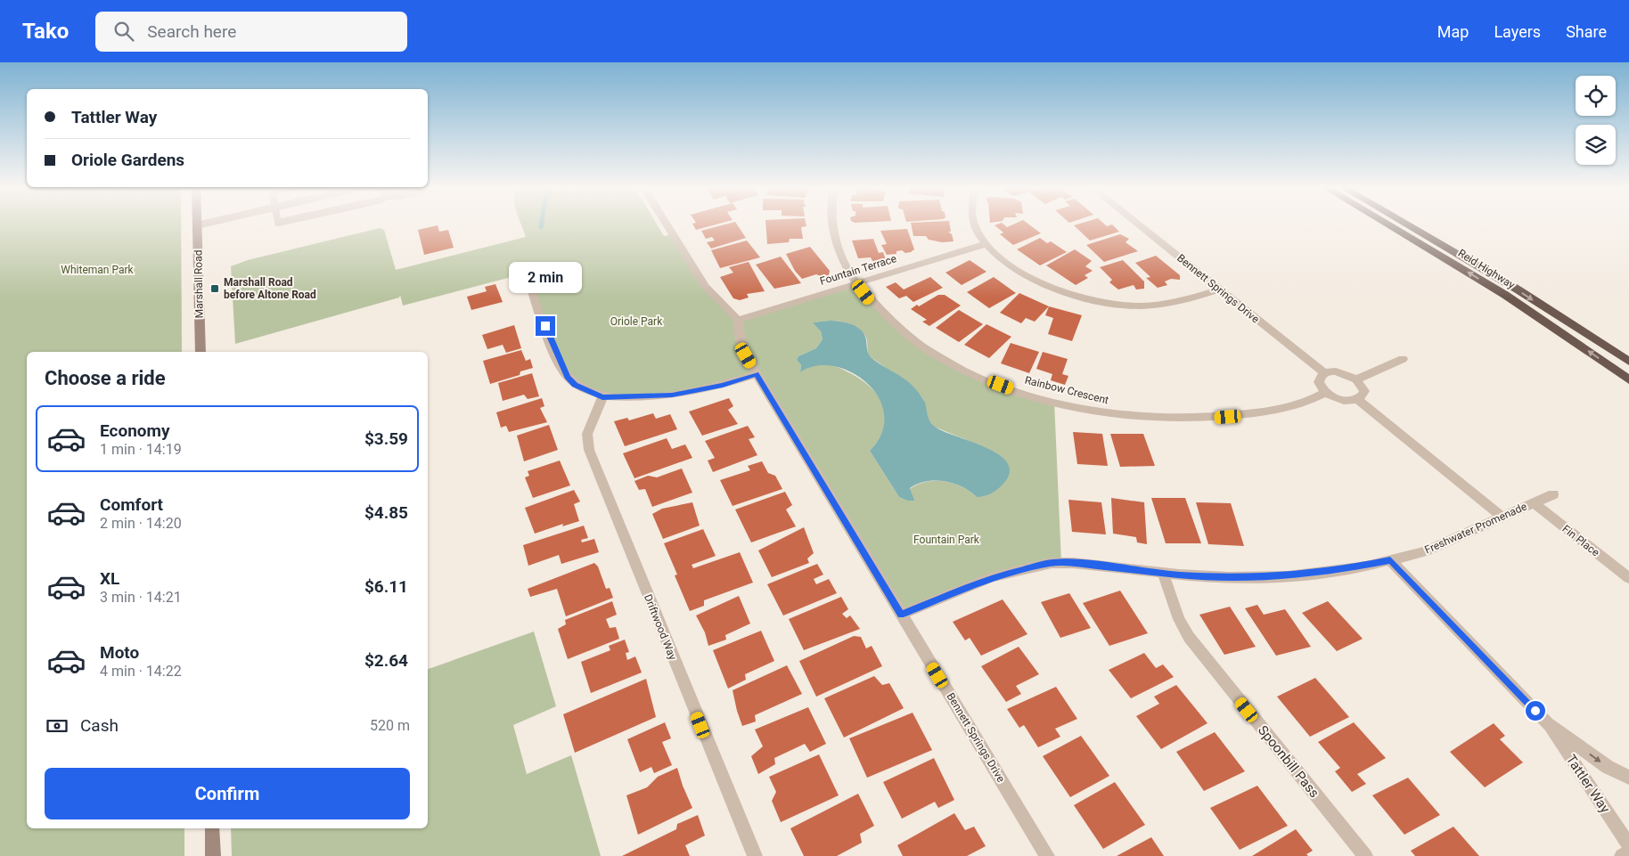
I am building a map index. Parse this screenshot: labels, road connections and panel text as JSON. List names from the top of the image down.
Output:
{
  "streets": {
    "highway": ["Reid Highway"],
    "main road": ["Marshall Road"],
    "street": [
      "Fountain Terrace",
      "Bennett Springs Drive",
      "Rainbow Crescent",
      "Freshwater Promenade",
      "Fin Place",
      "Driftwood Way",
      "Spoonbill Pass",
      "Tattler Way"
    ]
  },
  "crossings": [
    ["Fountain Terrace", "Bennett Springs Drive"],
    ["Fountain Terrace", "Rainbow Crescent"],
    ["Bennett Springs Drive", "Freshwater Promenade"],
    ["Freshwater Promenade", "Fin Place"],
    ["Freshwater Promenade", "Spoonbill Pass"],
    ["Freshwater Promenade", "Tattler Way"]
  ],
  "parks": ["Whiteman Park", "Oriole Park", "Fountain Park"],
  "places": {
    "transit": ["Marshall Road before Altone Road"]
  },
  "page": {
    "header": "Tako",
    "search": "Search here",
    "nav": ["Map", "Layers", "Share"],
    "banner": ["Tattler Way", "Oriole Gardens"],
    "bubble": "2 min",
    "heading": "Choose a ride",
    "list": [
      {
        "name": "Economy",
        "note": "1 min · 14:19",
        "value": "$3.59"
      },
      {
        "name": "Comfort",
        "note": "2 min · 14:20",
        "value": "$4.85"
      },
      {
        "name": "XL",
        "note": "3 min · 14:21",
        "value": "$6.11"
      },
      {
        "name": "Moto",
        "note": "4 min · 14:22",
        "value": "$2.64"
      }
    ],
    "pay": ["Cash", "520 m"],
    "buttons": "Confirm"
  }
}
